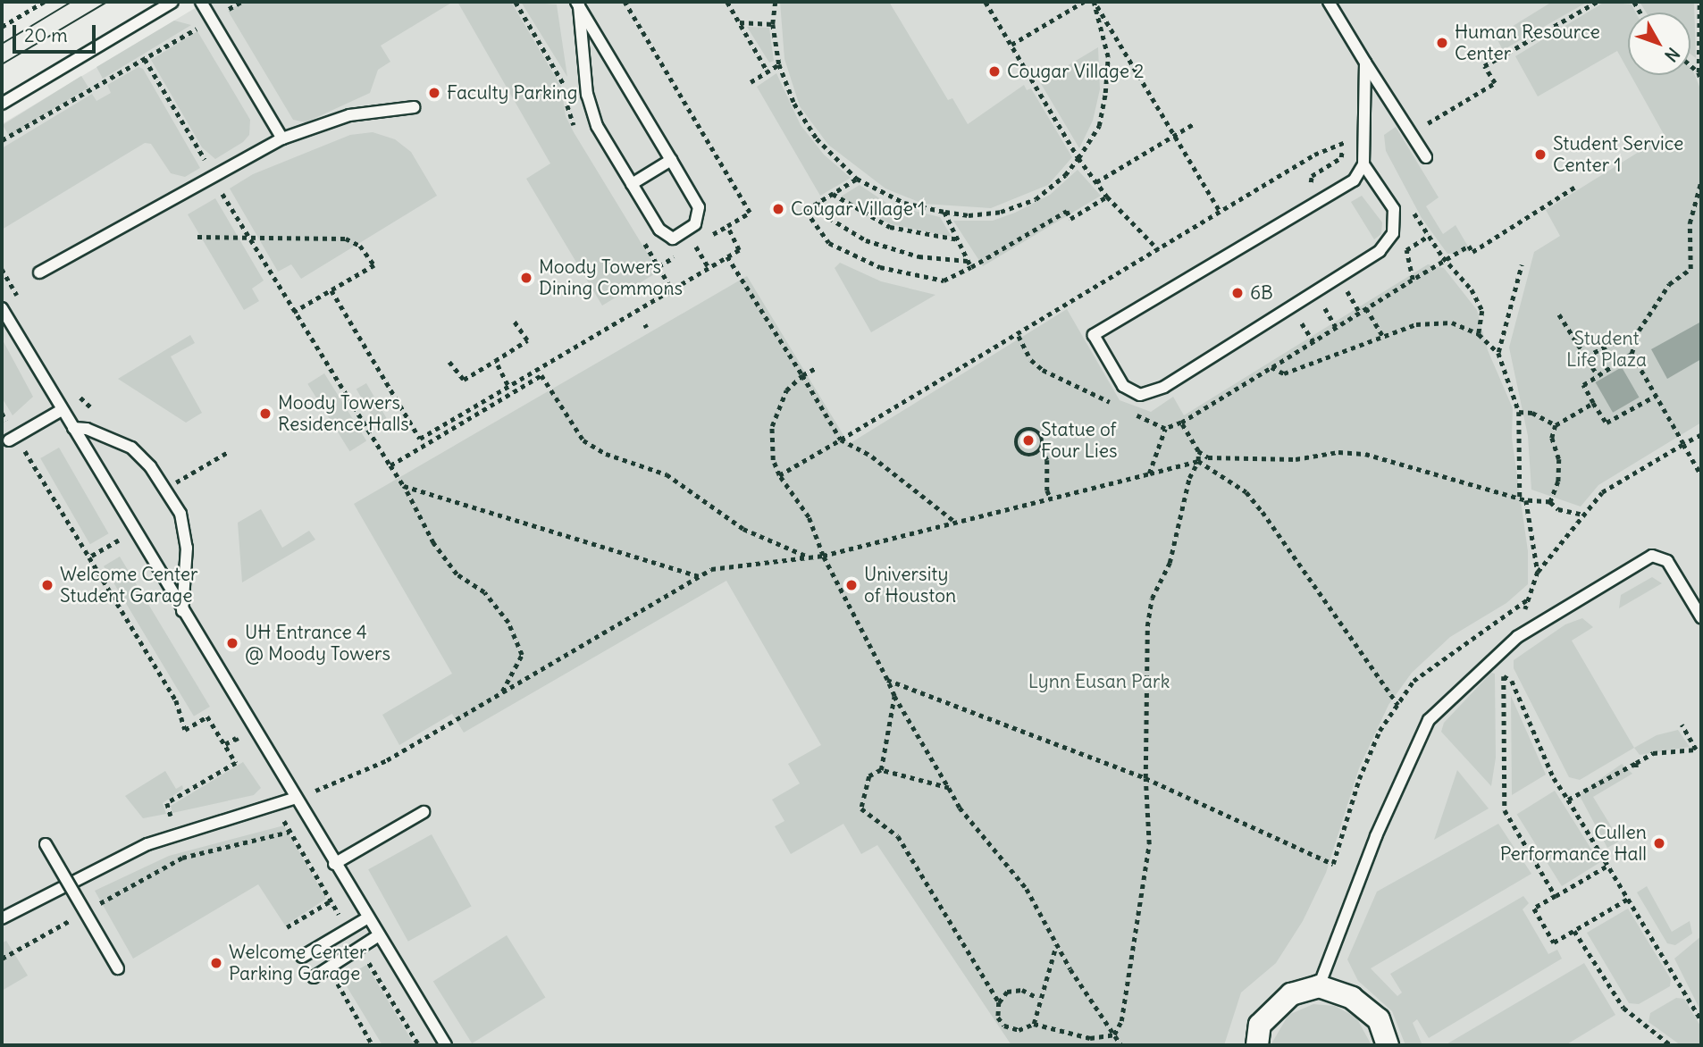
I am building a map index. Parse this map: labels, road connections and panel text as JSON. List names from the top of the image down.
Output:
{
  "parks": ["Student Life Plaza", "Lynn Eusan Park"],
  "places": [
    "Human Resource Center",
    "Cougar Village 2",
    "Faculty Parking",
    "Student Service Center 1",
    "Cougar Village 1",
    "Moody Towers Dining Commons",
    "6B",
    "Moody Towers Residence Halls",
    "Statue of Four Lies",
    "Welcome Center Student Garage",
    "University of Houston",
    "UH Entrance 4 @ Moody Towers",
    "Cullen Performance Hall",
    "Welcome Center Parking Garage"
  ],
  "scale_bar": "20 m",
  "north": "bottom right"
}
